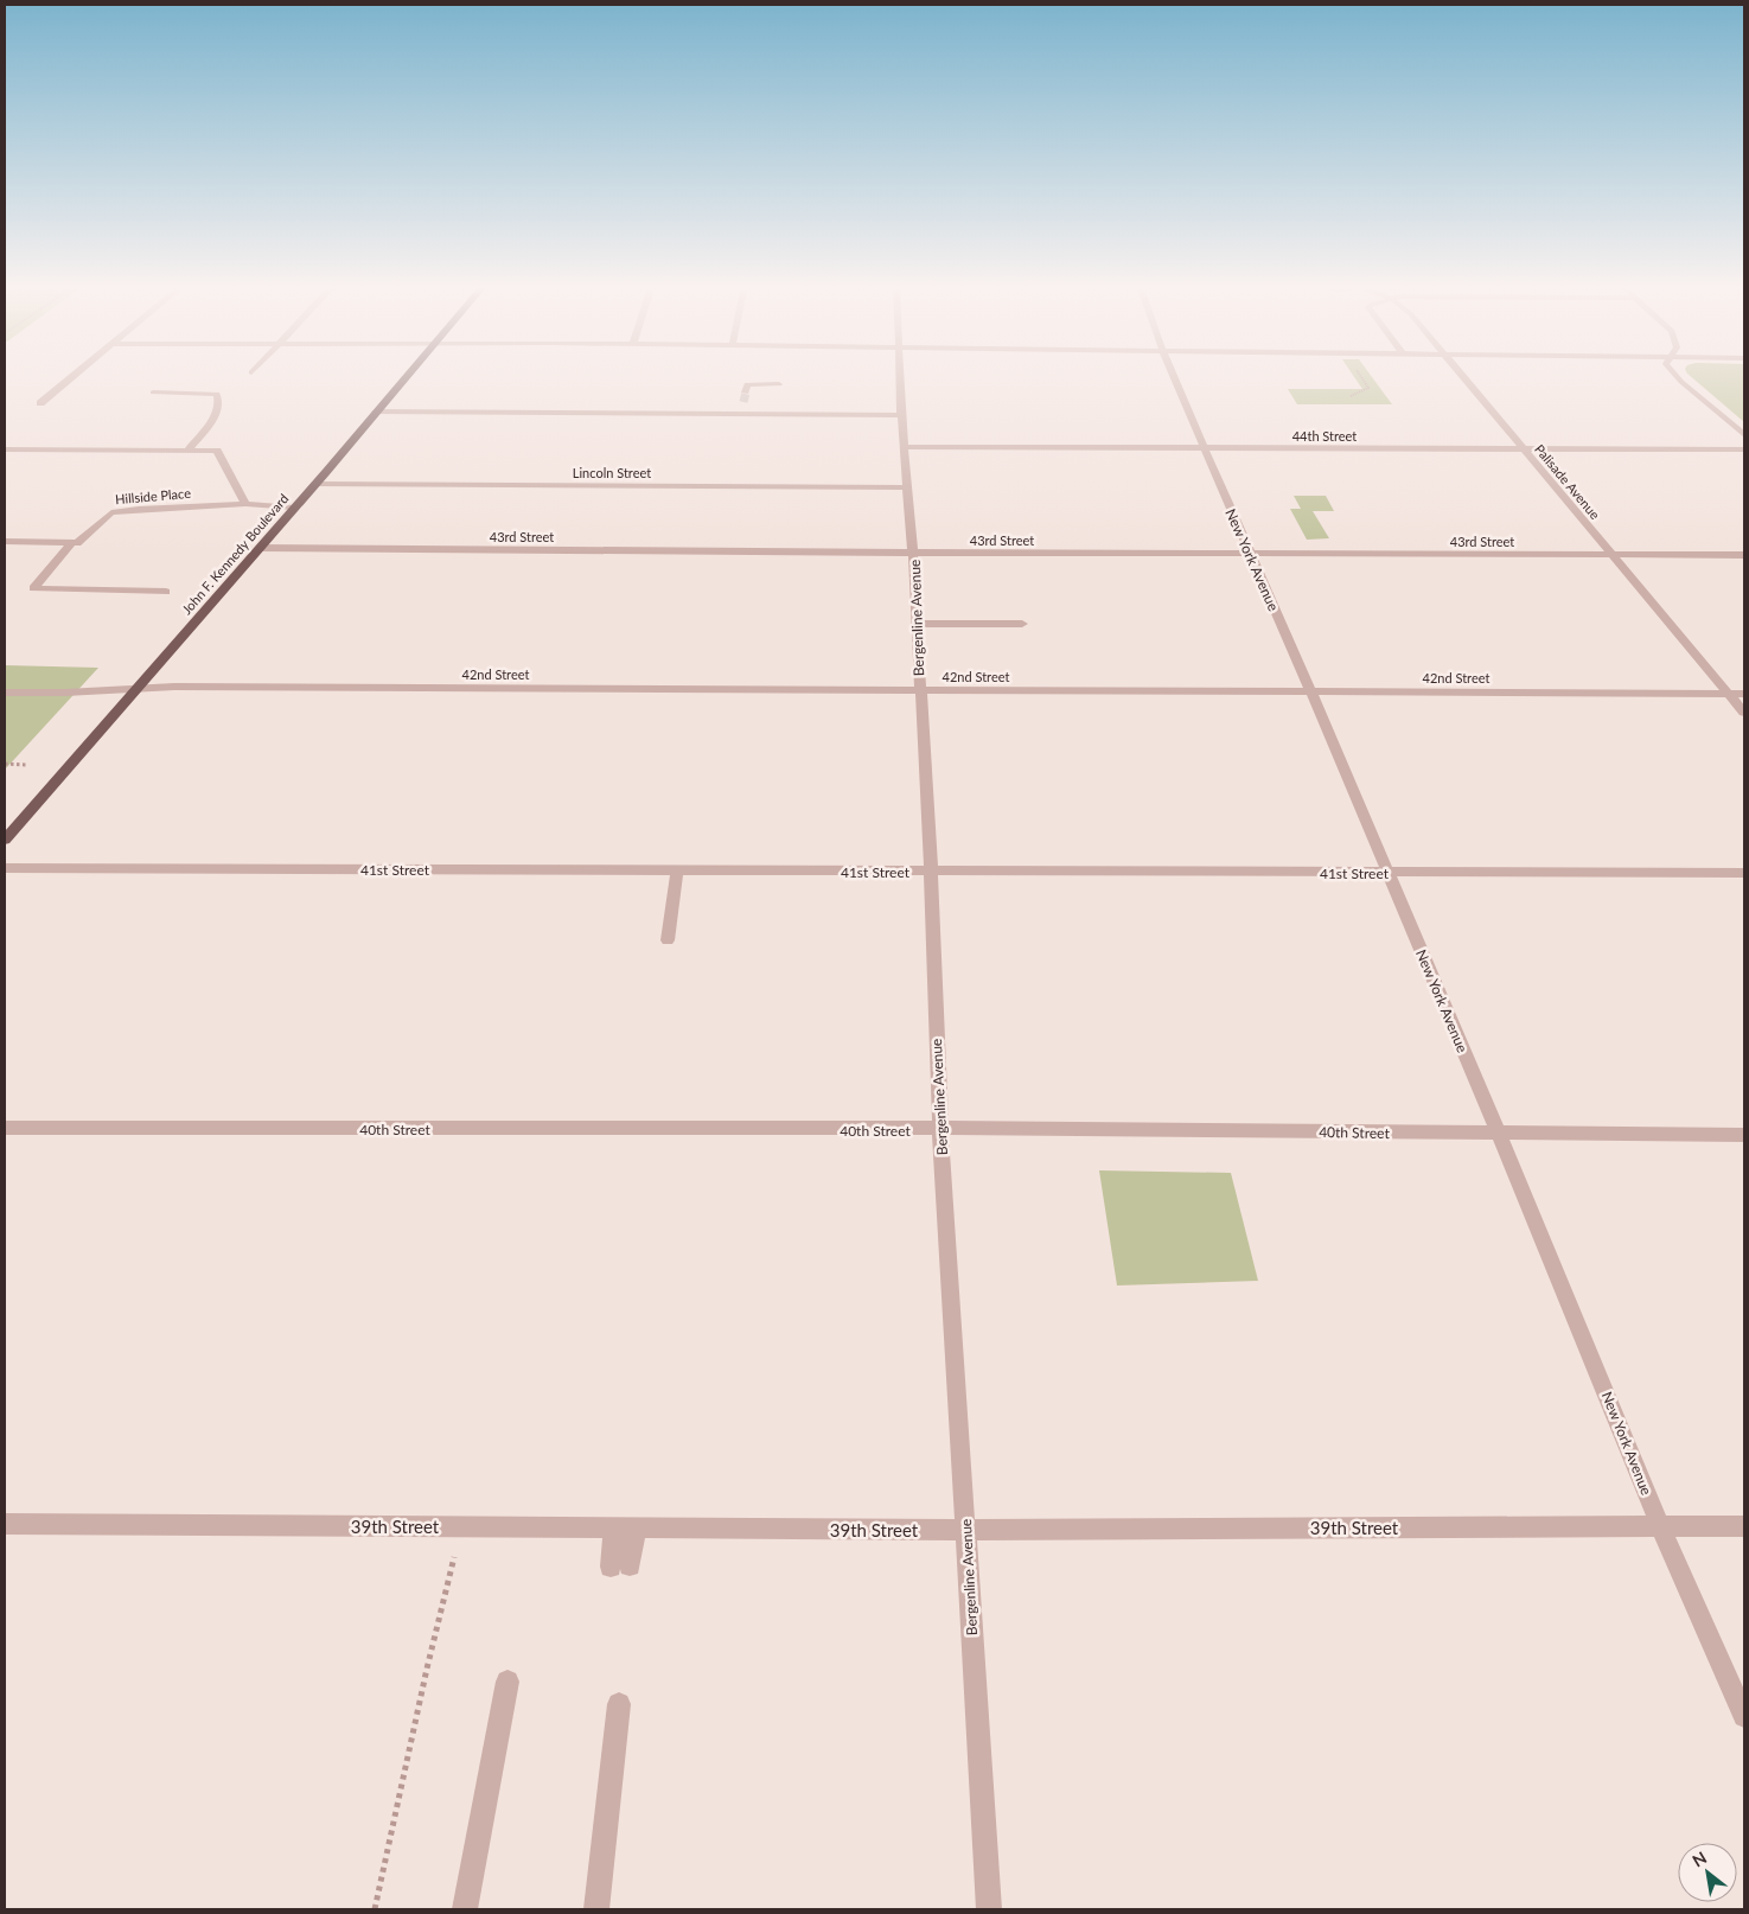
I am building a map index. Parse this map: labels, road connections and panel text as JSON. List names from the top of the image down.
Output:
{
  "streets": {
    "main road": ["John F. Kennedy Boulevard"],
    "street": [
      "44th Street",
      "Lincoln Street",
      "Palisade Avenue",
      "Hillside Place",
      "43rd Street",
      "New York Avenue",
      "Bergenline Avenue",
      "42nd Street",
      "41st Street",
      "40th Street",
      "39th Street"
    ]
  },
  "crossings": [
    ["44th Street", "Palisade Avenue"],
    ["44th Street", "New York Avenue"],
    ["44th Street", "Bergenline Avenue"],
    ["Lincoln Street", "John F. Kennedy Boulevard"],
    ["Lincoln Street", "Bergenline Avenue"],
    ["Palisade Avenue", "43rd Street"],
    ["Palisade Avenue", "42nd Street"],
    ["43rd Street", "John F. Kennedy Boulevard"],
    ["43rd Street", "New York Avenue"],
    ["43rd Street", "Bergenline Avenue"],
    ["John F. Kennedy Boulevard", "42nd Street"],
    ["New York Avenue", "42nd Street"],
    ["New York Avenue", "41st Street"],
    ["New York Avenue", "40th Street"],
    ["New York Avenue", "39th Street"],
    ["Bergenline Avenue", "42nd Street"],
    ["Bergenline Avenue", "41st Street"],
    ["Bergenline Avenue", "40th Street"],
    ["Bergenline Avenue", "39th Street"]
  ],
  "north": "top left"
}
